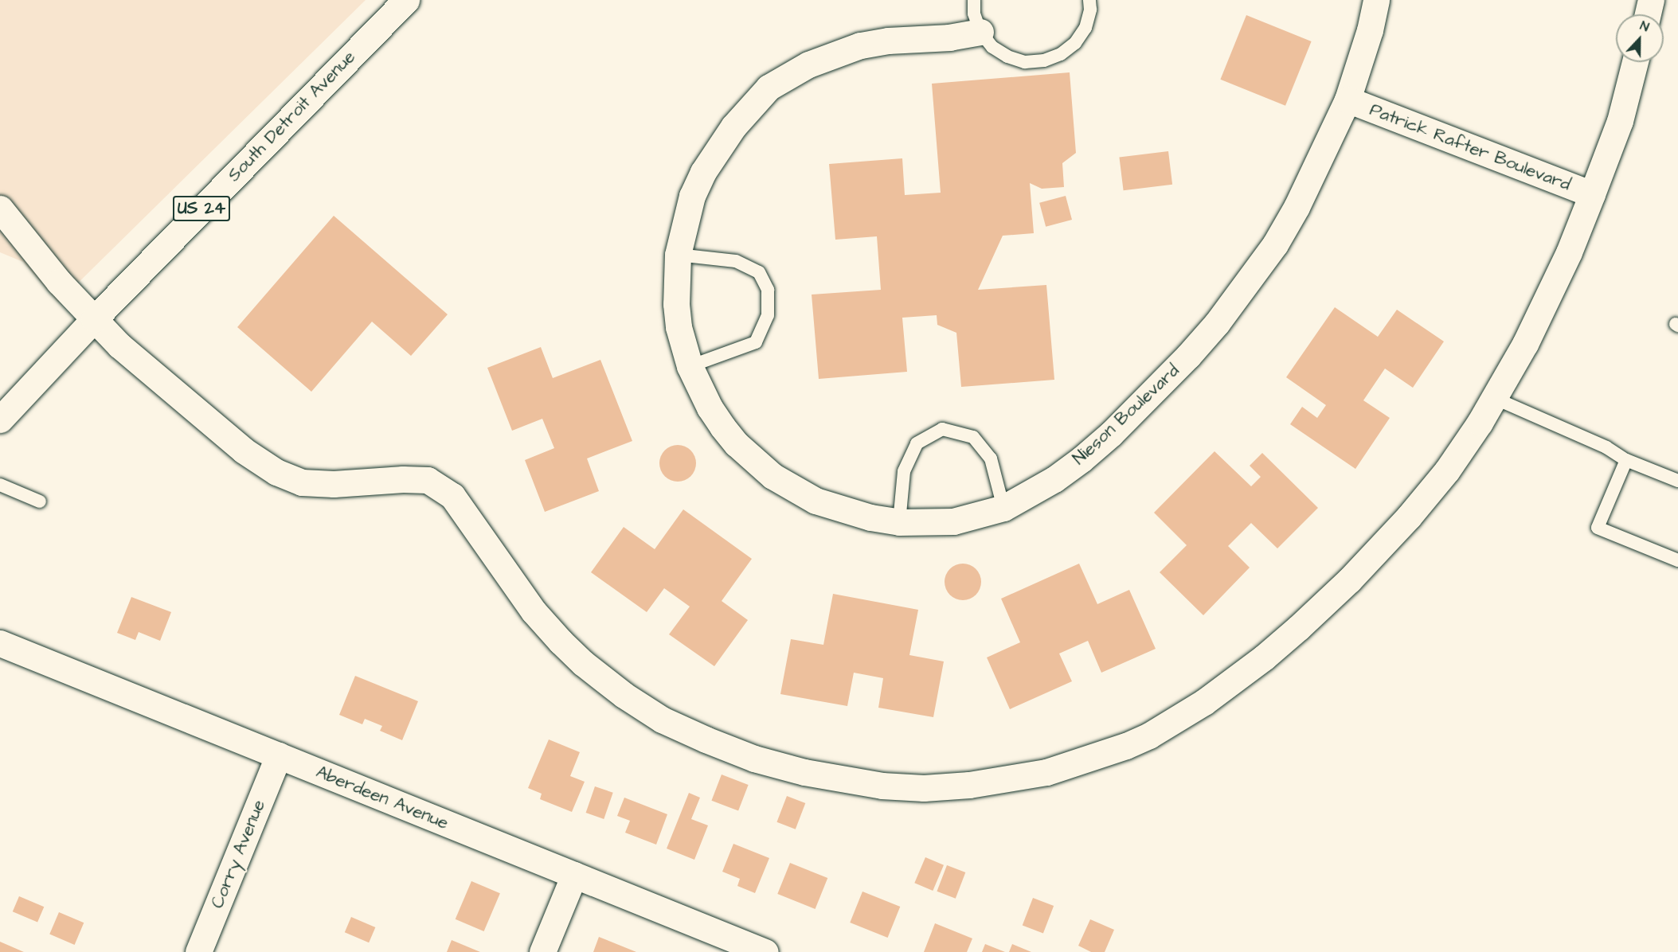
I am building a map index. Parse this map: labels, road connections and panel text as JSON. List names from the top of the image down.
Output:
{
  "streets": {
    "street": [
      "South Detroit Avenue",
      "Patrick Rafter Boulevard",
      "US 24",
      "Nieson Boulevard",
      "Aberdeen Avenue",
      "Corry Avenue"
    ]
  },
  "crossings": [
    ["South Detroit Avenue", "Patrick Rafter Boulevard"],
    ["Patrick Rafter Boulevard", "Nieson Boulevard"],
    ["Aberdeen Avenue", "Corry Avenue"]
  ],
  "north": "top"
}
